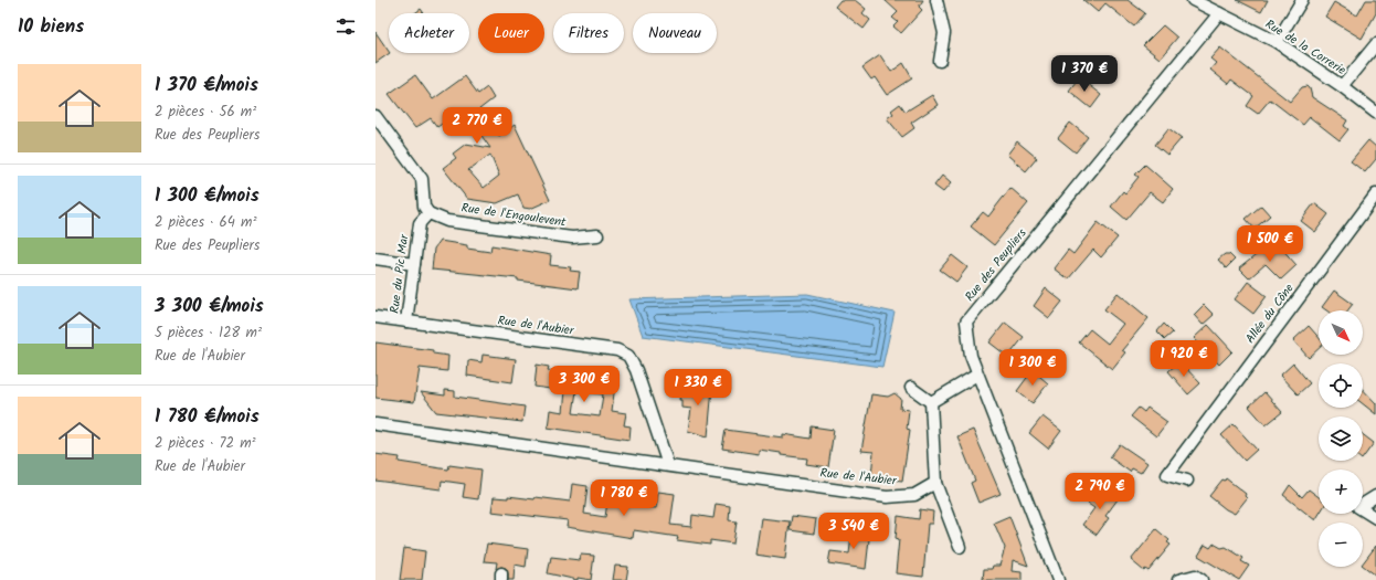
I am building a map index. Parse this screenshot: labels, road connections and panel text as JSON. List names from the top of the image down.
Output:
{
  "streets": {
    "street": [
      "Rue de la Correrie",
      "Rue de l'Engoulevent",
      "Rue des Peupliers",
      "Rue du Pic Mar",
      "Allée du Cône",
      "Rue de l'Aubier"
    ]
  },
  "crossings": [
    ["Rue de la Correrie", "Rue des Peupliers"],
    ["Rue de l'Engoulevent", "Rue du Pic Mar"],
    ["Rue du Pic Mar", "Rue de l'Aubier"]
  ],
  "north": "bottom right",
  "page": {
    "heading": "10 biens",
    "chip": [
      "Acheter",
      "Louer",
      "Filtres",
      "Nouveau"
    ],
    "list": [
      {
        "name": "1 370 €/mois",
        "note": "2 pièces · 56 m² · Rue des Peupliers"
      },
      {
        "name": "1 300 €/mois",
        "note": "2 pièces · 64 m² · Rue des Peupliers"
      },
      {
        "name": "3 300 €/mois",
        "note": "5 pièces · 128 m² · Rue de l'Aubier"
      },
      {
        "name": "1 780 €/mois",
        "note": "2 pièces · 72 m² · Rue de l'Aubier"
      }
    ],
    "price": [
      "1 370 €",
      "2 770 €",
      "1 500 €",
      "1 920 €",
      "1 300 €",
      "3 300 €",
      "1 330 €",
      "2 790 €",
      "1 780 €",
      "3 540 €"
    ],
    "map_buttons": ["+", "−"]
  }
}
